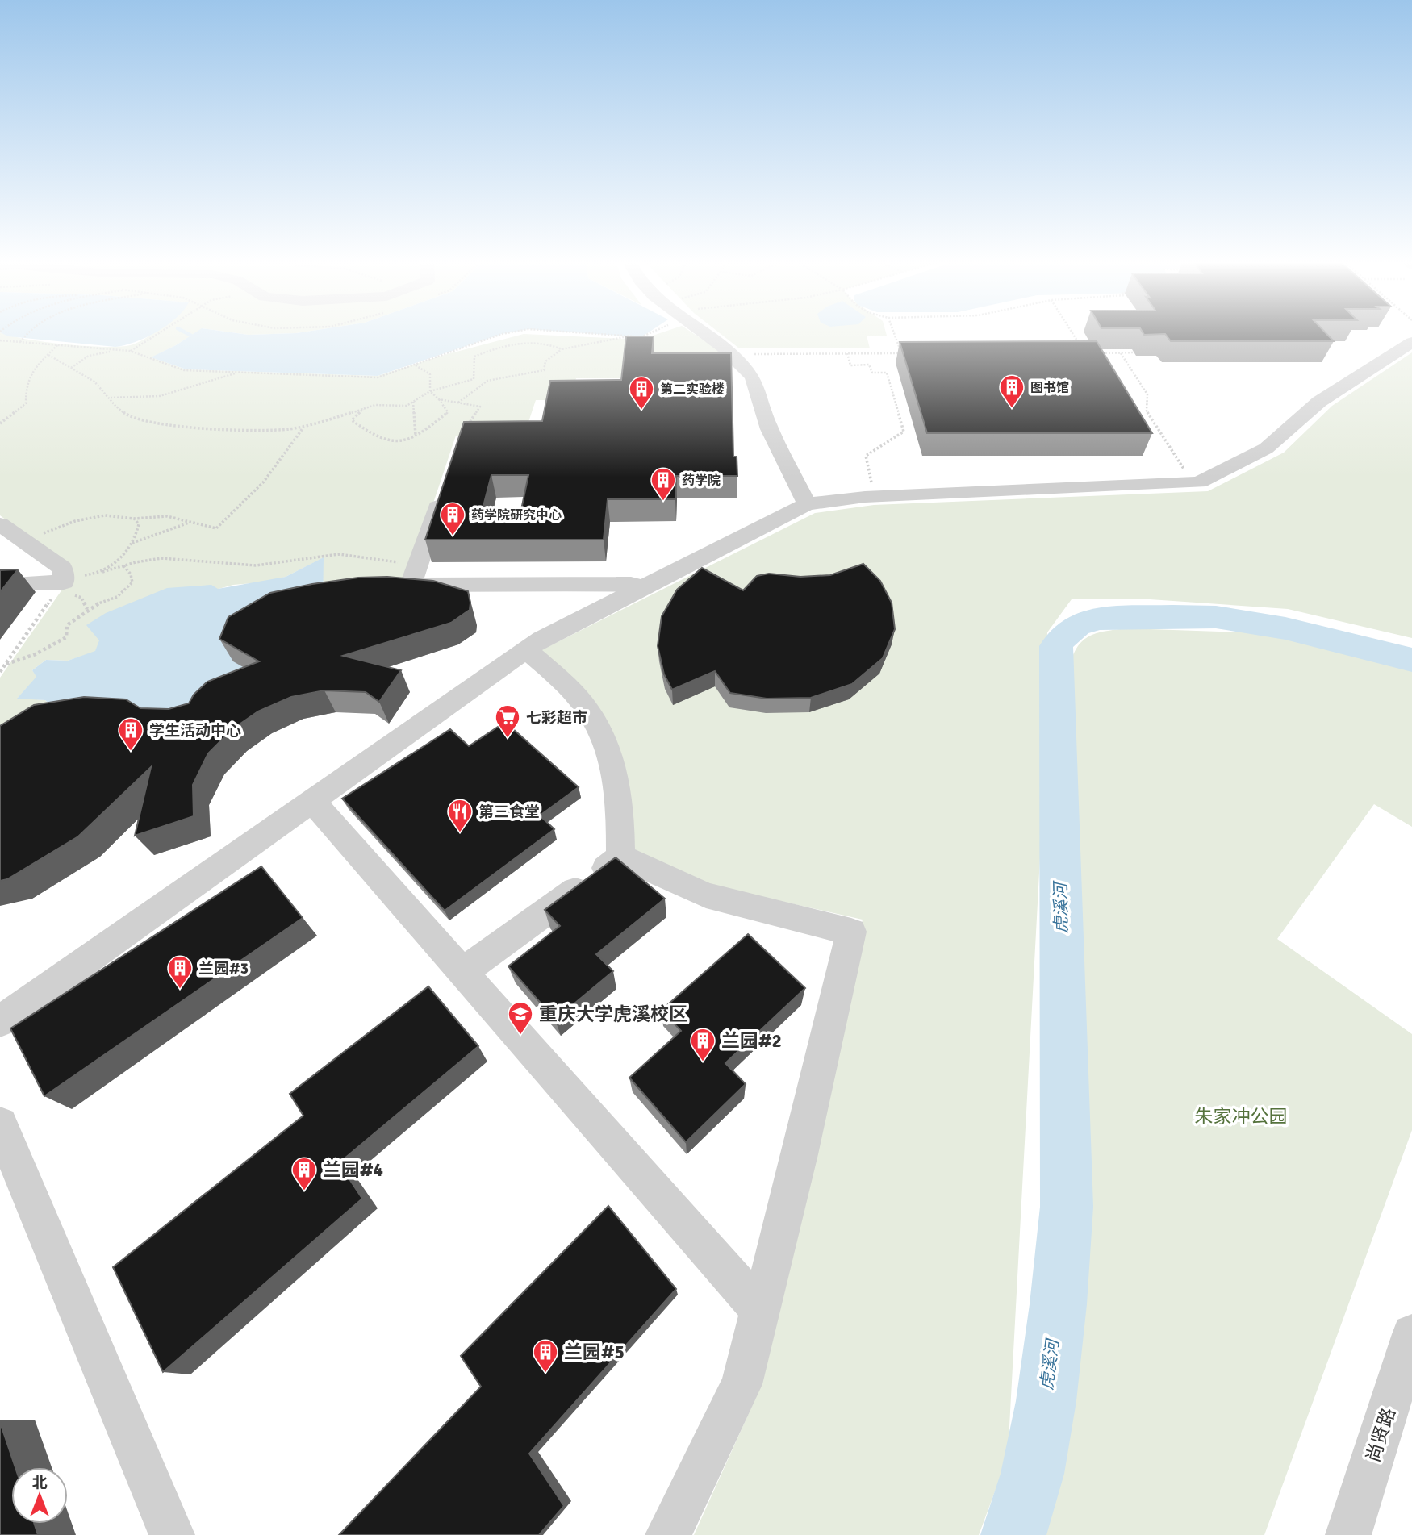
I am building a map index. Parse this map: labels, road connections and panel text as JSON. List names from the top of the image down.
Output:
{
  "streets": {
    "street": ["尚贤路"]
  },
  "water": ["虎溪河"],
  "parks": ["朱家冲公园"],
  "places": {
    "building": [
      "图书馆",
      "第二实验楼",
      "药学院",
      "药学院研究中心",
      "学生活动中心",
      "兰园#3",
      "兰园#2",
      "兰园#4",
      "兰园#5"
    ],
    "supermarket": ["七彩超市"],
    "restaurant": ["第三食堂"],
    "school or university": ["重庆大学虎溪校区"]
  },
  "north": "top"
}
